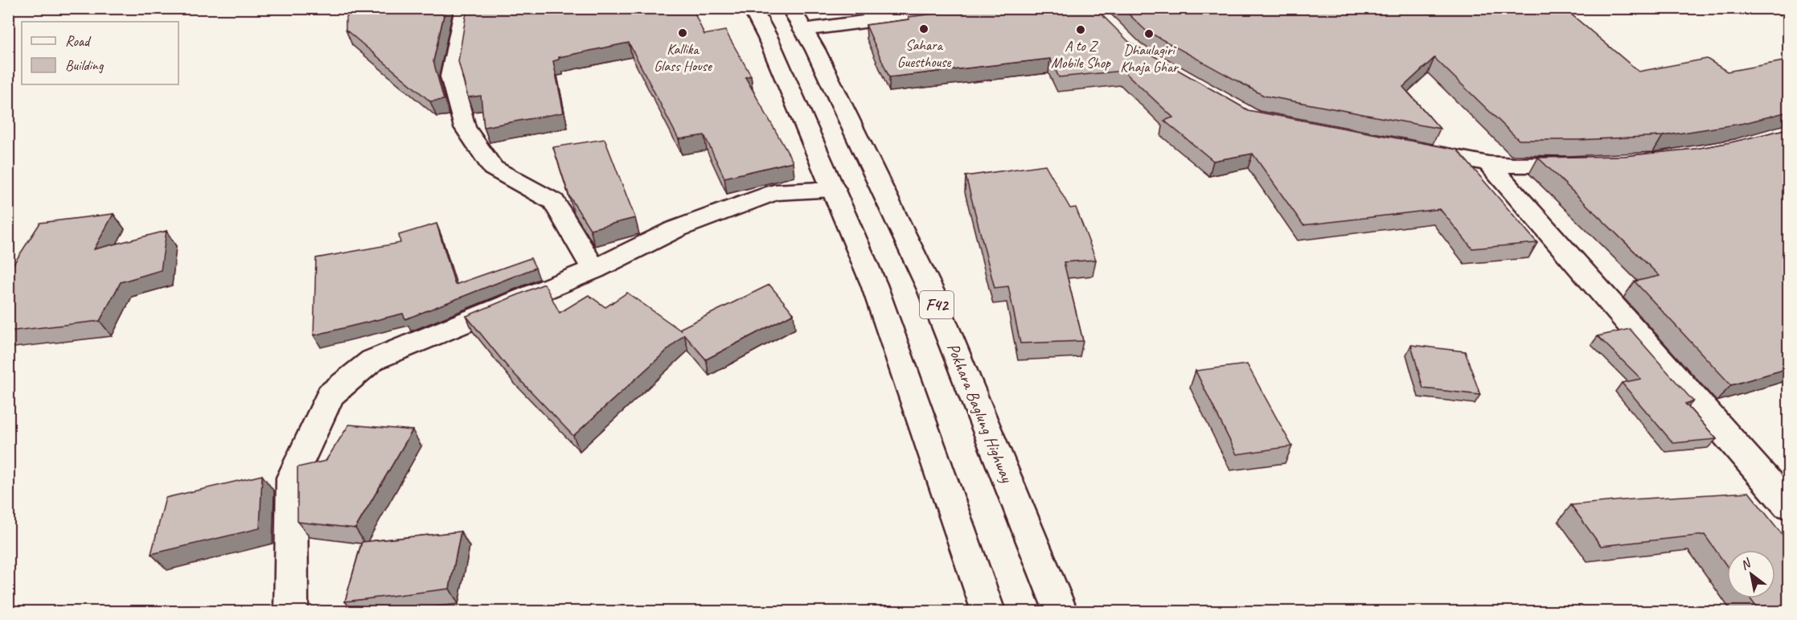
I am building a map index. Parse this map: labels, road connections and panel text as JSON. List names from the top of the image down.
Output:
{
  "streets": {
    "main road": ["F42", "Pokhara Baglung Highway"]
  },
  "places": [
    "Sahara Guesthouse",
    "A to Z Mobile Shop",
    "Kallika Glass House",
    "Dhaulagiri Khaja Ghar"
  ],
  "legend": ["Road", "Building"],
  "north": "top left"
}
